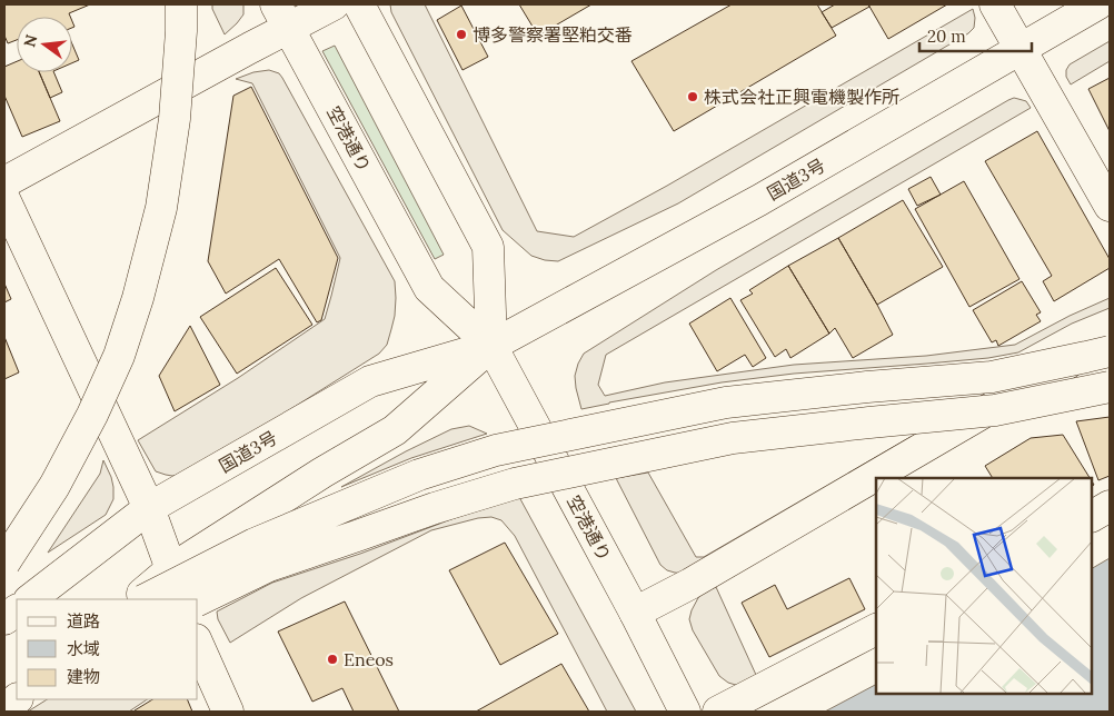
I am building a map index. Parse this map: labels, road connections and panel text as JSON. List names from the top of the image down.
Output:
{
  "streets": {
    "main road": ["空港通り", "国道3号"]
  },
  "crossings": [
    ["空港通り", "国道3号"]
  ],
  "places": ["博多警察署堅粕交番", "株式会社正興電機製作所", "Eneos"],
  "legend": ["道路", "水域", "建物"],
  "scale_bar": "20 m",
  "north": "left"
}
